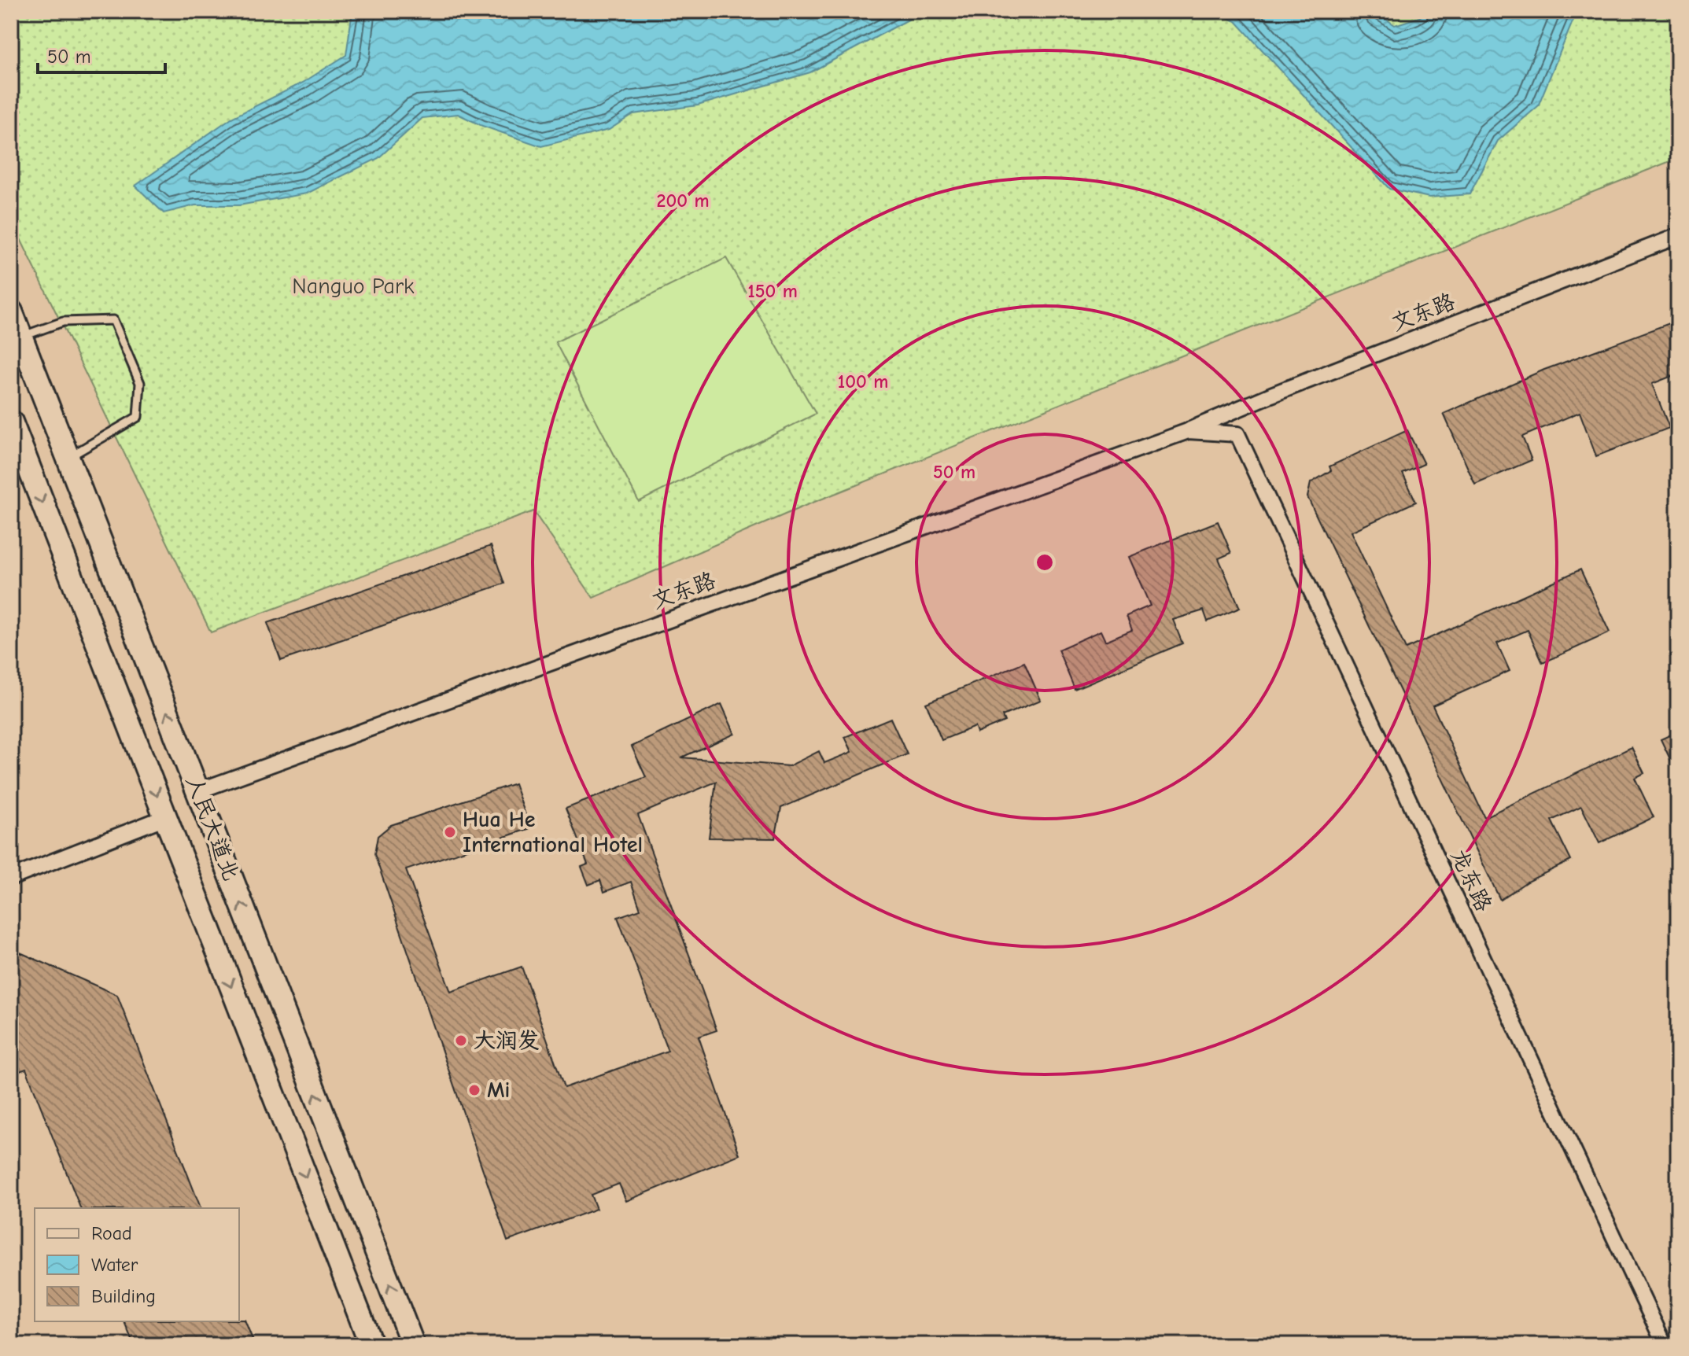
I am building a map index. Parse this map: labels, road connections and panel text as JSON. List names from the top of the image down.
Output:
{
  "streets": {
    "main road": ["人民大道北"],
    "street": ["文东路", "龙东路"]
  },
  "crossings": [
    ["文东路", "人民大道北"],
    ["文东路", "龙东路"]
  ],
  "parks": ["Nanguo Park"],
  "places": ["Hua He International Hotel", "大润发", "Mi"],
  "legend": ["Road", "Water", "Building"],
  "scale_bar": "50 m",
  "rings": [
    "200 m",
    "150 m",
    "100 m",
    "50 m"
  ]
}
